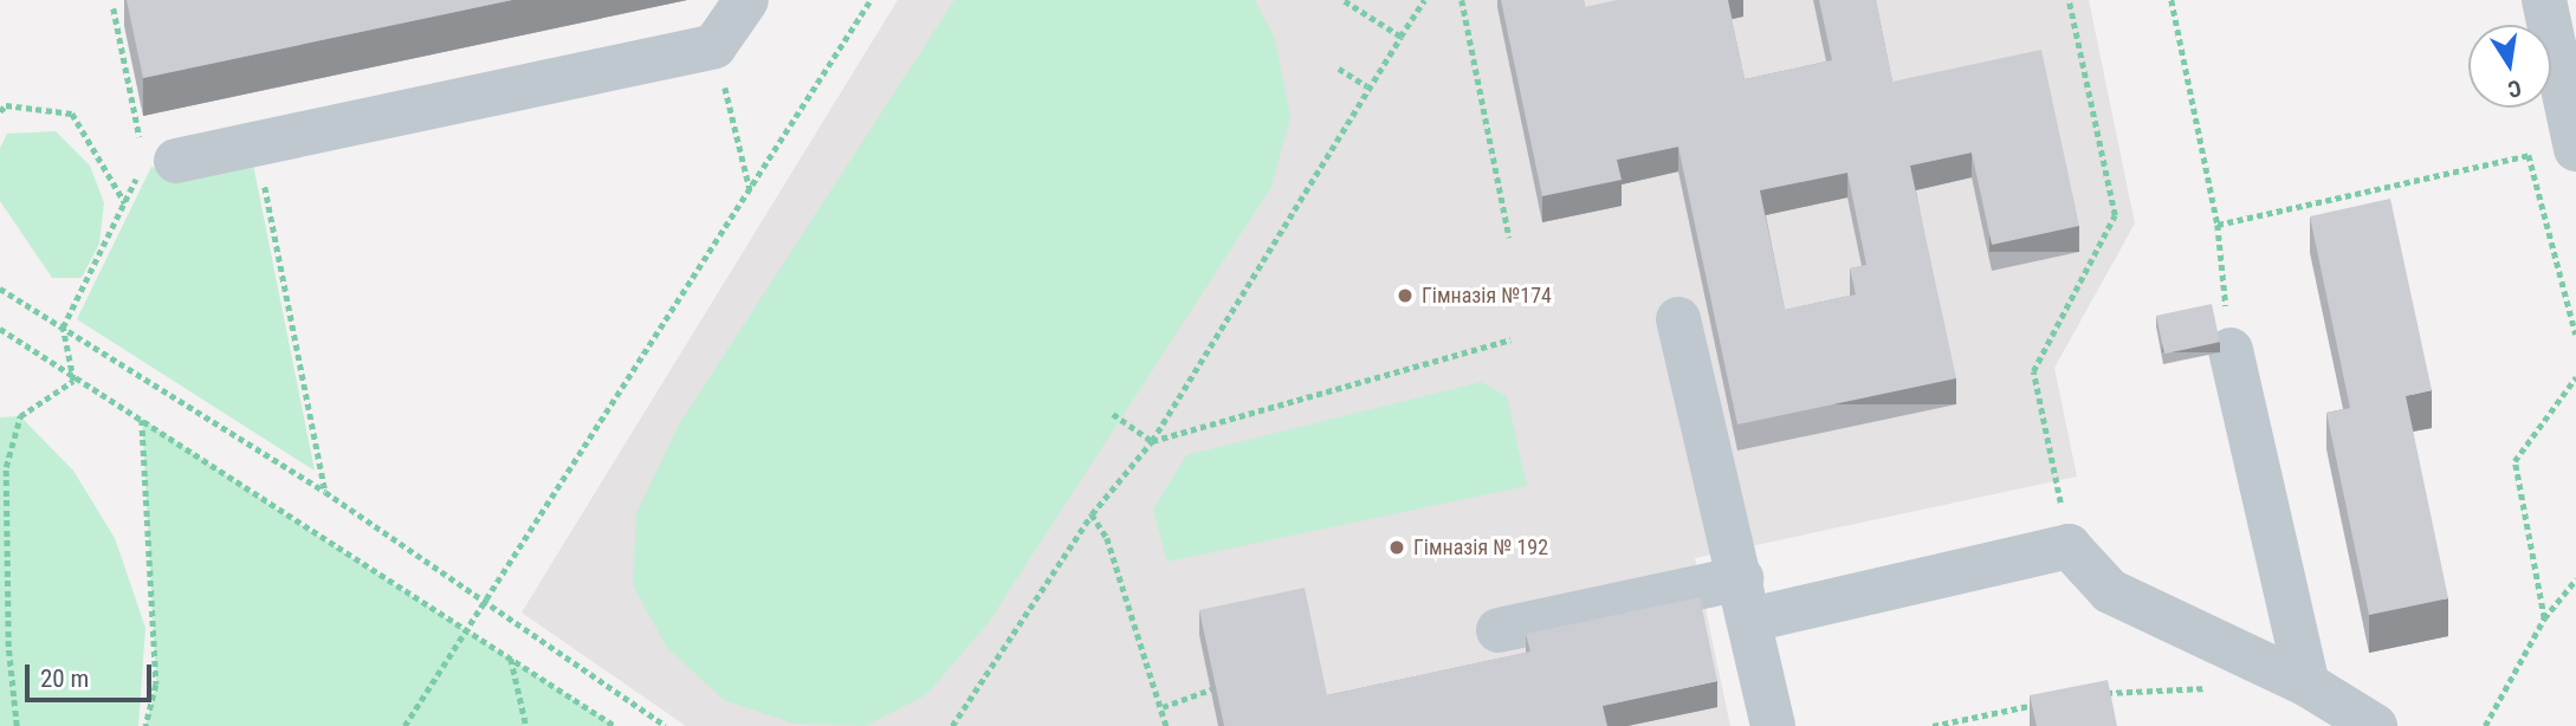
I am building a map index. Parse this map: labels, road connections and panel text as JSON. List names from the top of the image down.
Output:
{
  "places": ["Гімназія №174", "Гімназія № 192"],
  "scale_bar": "20 m",
  "north": "bottom"
}
